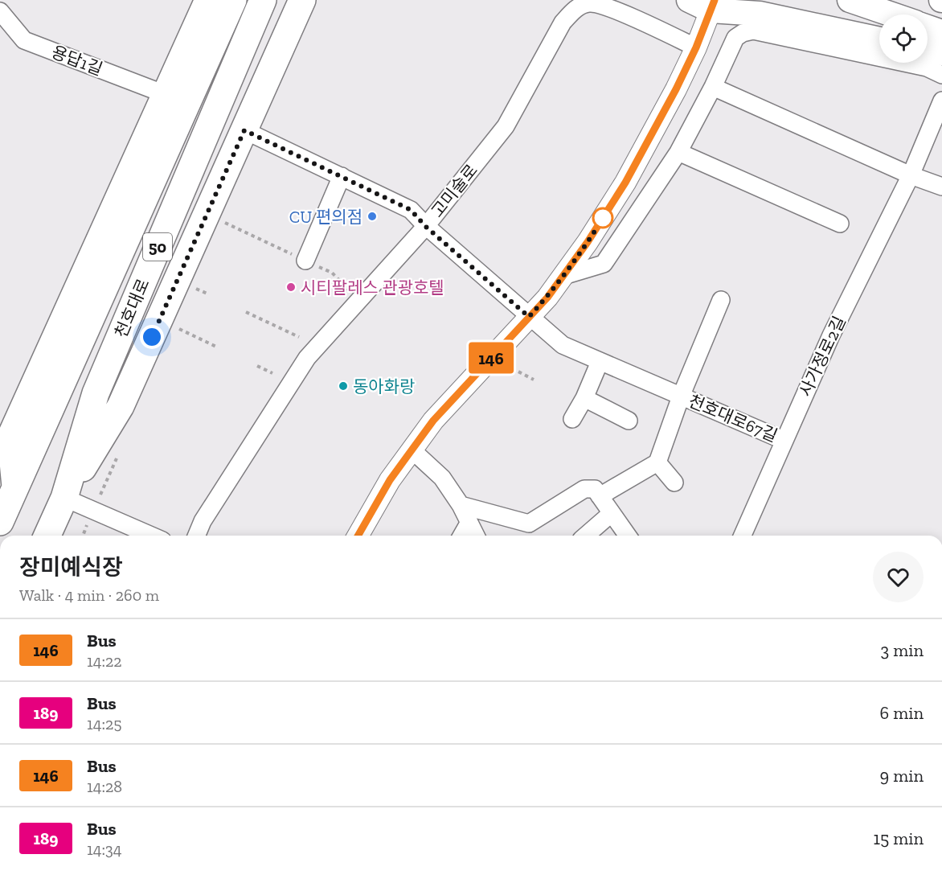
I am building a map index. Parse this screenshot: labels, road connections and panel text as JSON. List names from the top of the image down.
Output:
{
  "streets": {
    "main road": ["50", "천호대로"],
    "street": [
      "용답1길",
      "고미술로",
      "사가정로2길",
      "천호대로67길"
    ]
  },
  "crossings": [
    ["고미술로", "천호대로67길"],
    ["사가정로2길", "천호대로67길"]
  ],
  "places": ["CU 편의점", "시티팔레스 관광호텔", "동아화랑"],
  "lines": ["bus line 146"],
  "page": {
    "on_map": "146",
    "heading": ["장미예식장", "Walk · 4 min · 260 m"],
    "list": [
      {
        "mark": "146",
        "name": "Bus",
        "note": "14:22",
        "value": "3 min"
      },
      {
        "mark": "189",
        "name": "Bus",
        "note": "14:25",
        "value": "6 min"
      },
      {
        "mark": "146",
        "name": "Bus",
        "note": "14:28",
        "value": "9 min"
      },
      {
        "mark": "189",
        "name": "Bus",
        "note": "14:34",
        "value": "15 min"
      }
    ]
  }
}
